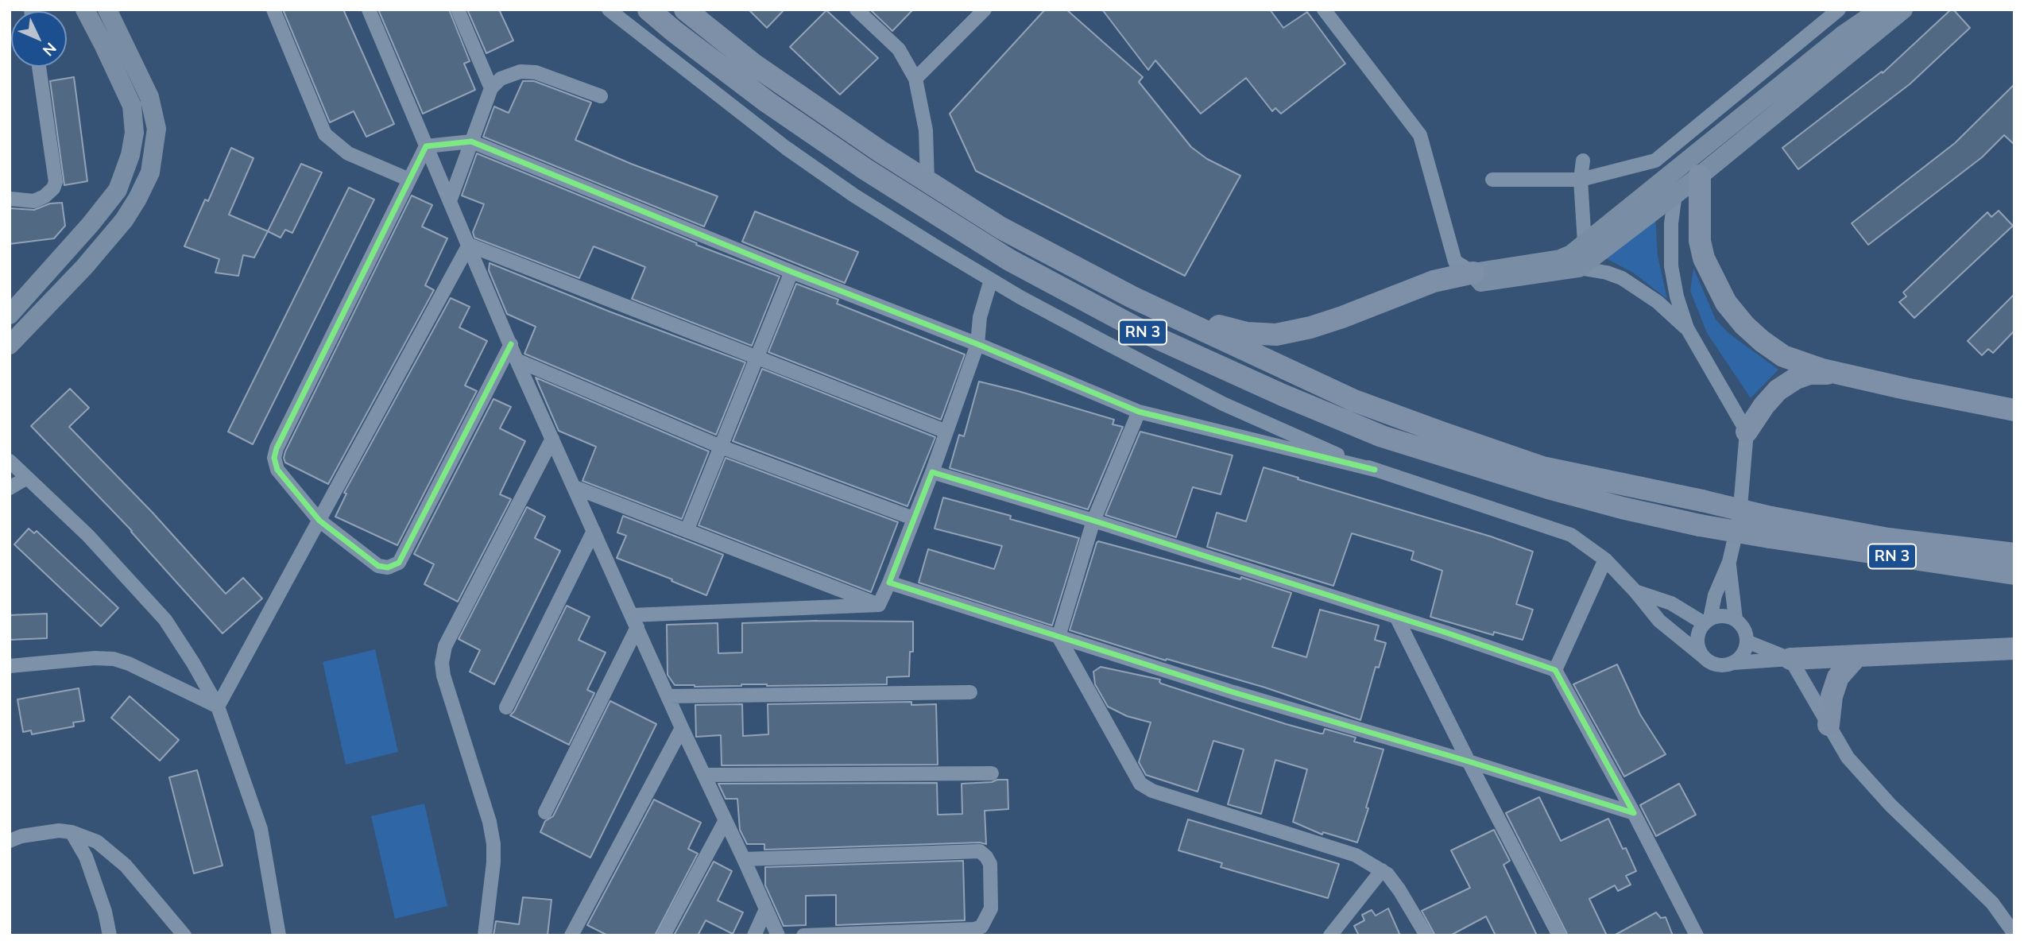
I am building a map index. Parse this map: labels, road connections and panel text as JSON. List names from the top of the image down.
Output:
{
  "streets": {
    "highway": ["RN 3"]
  },
  "north": "bottom right"
}
